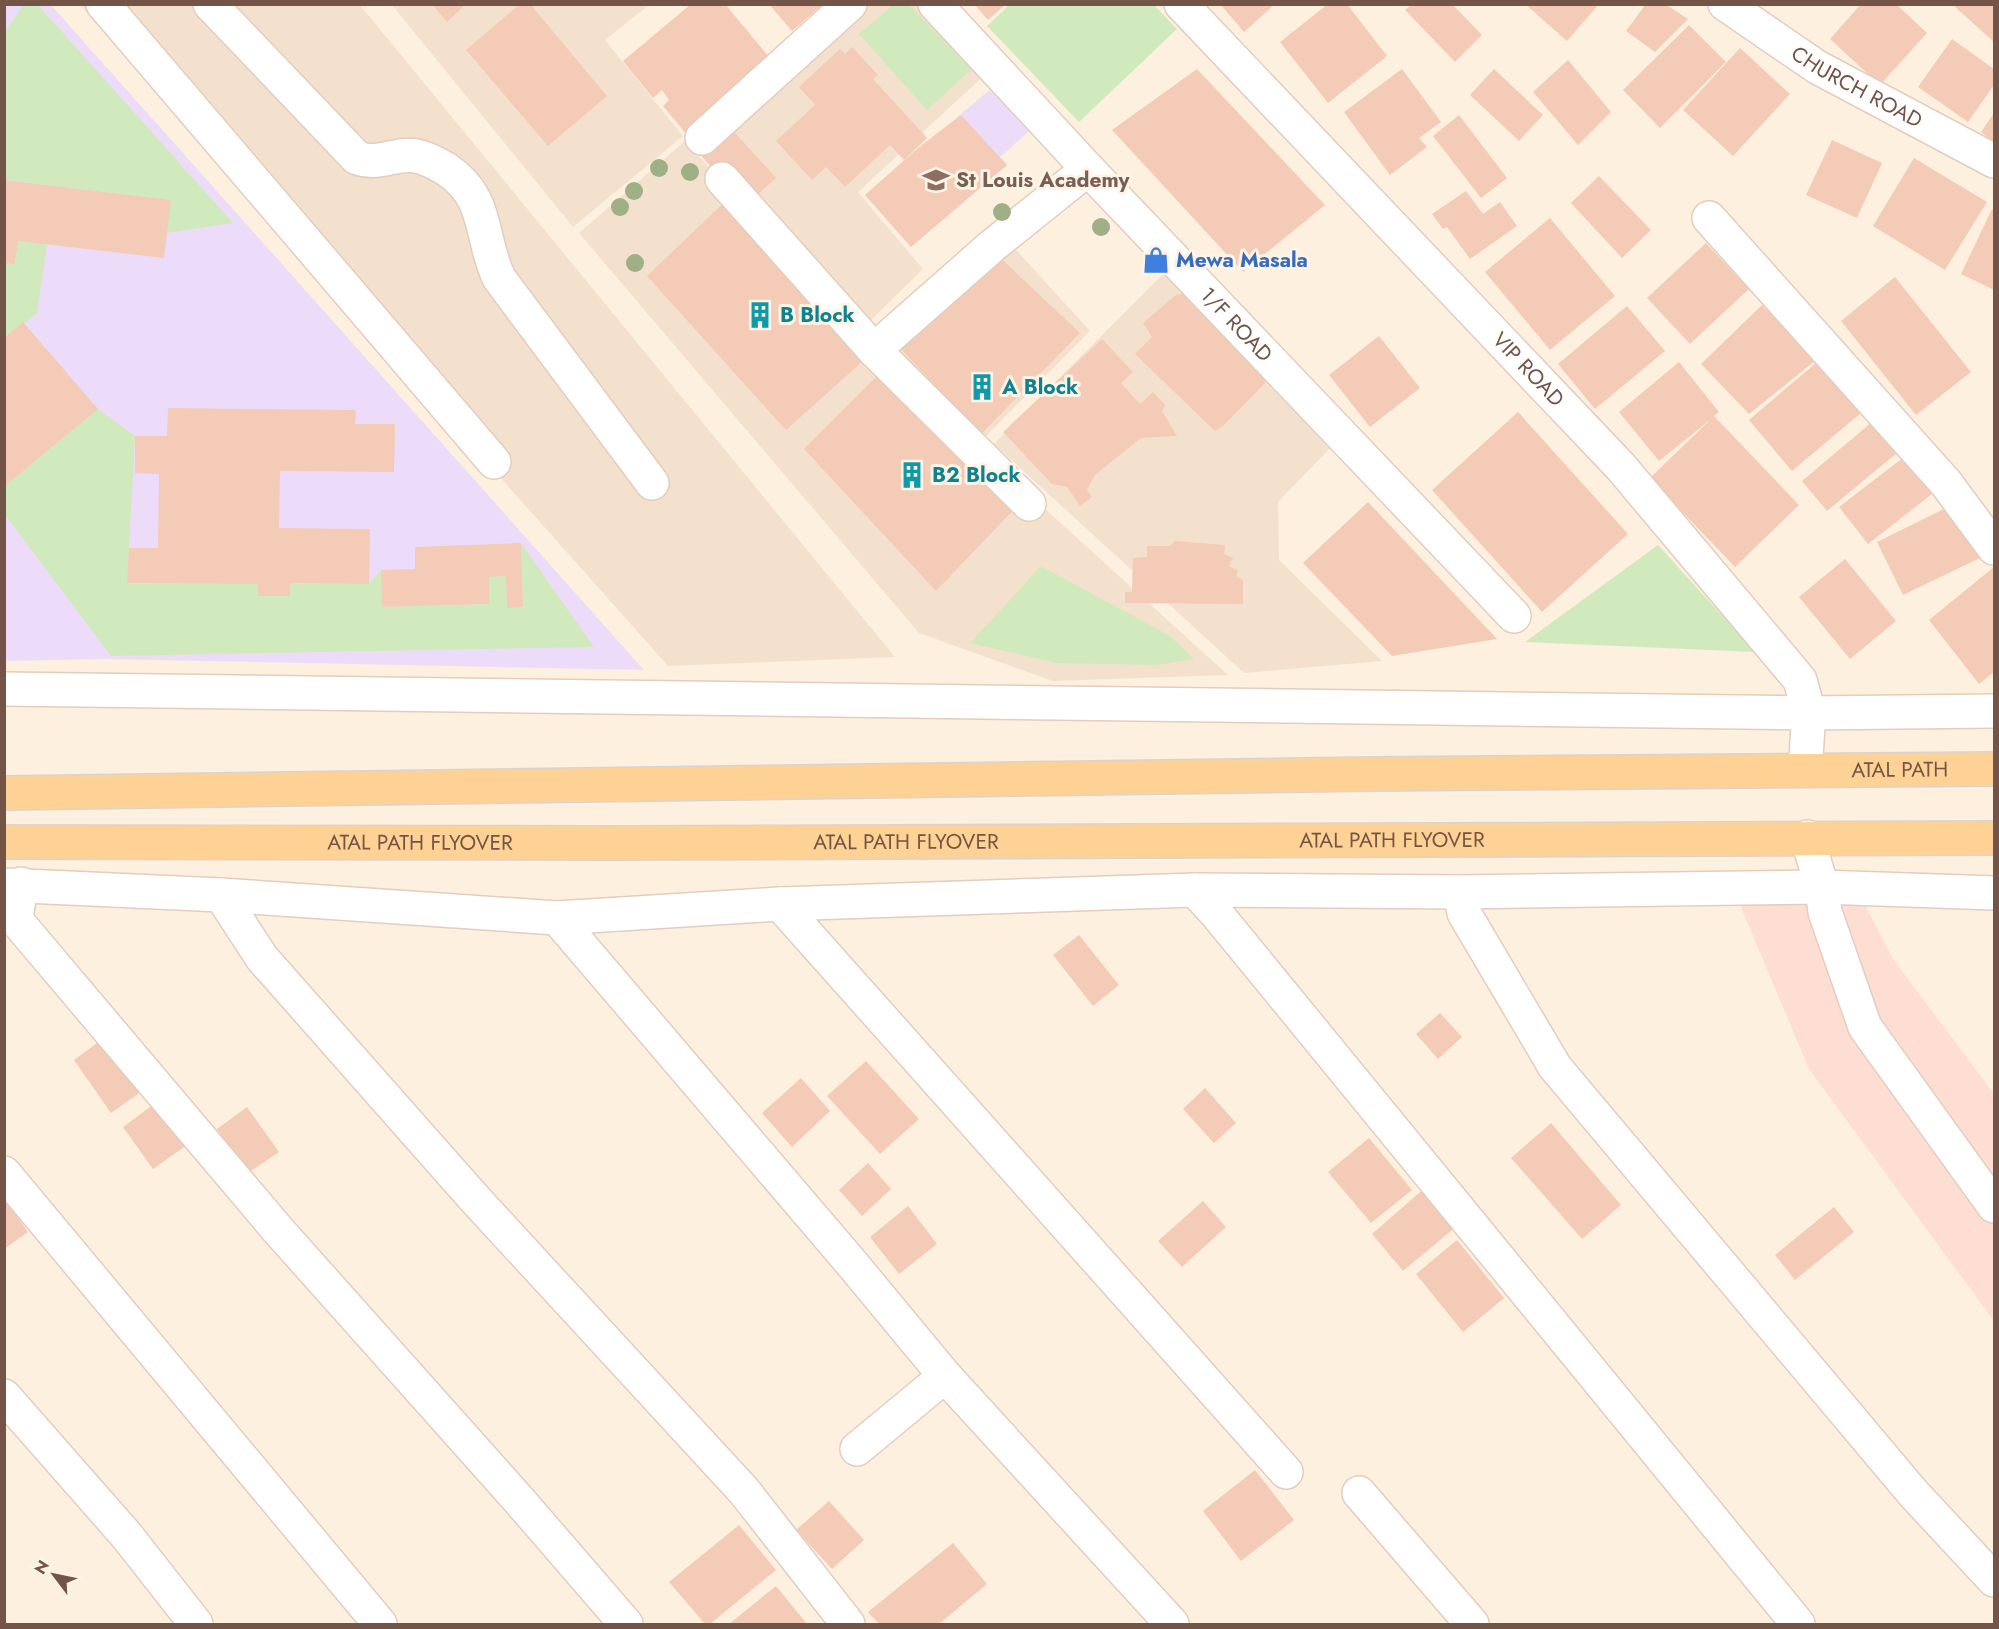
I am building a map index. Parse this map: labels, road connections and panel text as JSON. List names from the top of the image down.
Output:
{
  "streets": {
    "main road": ["ATAL PATH", "ATAL PATH FLYOVER"],
    "street": ["CHURCH ROAD", "1/F ROAD", "VIP ROAD"]
  },
  "crossings": [
    ["VIP ROAD", "ATAL PATH"]
  ],
  "places": {
    "school or university": ["St Louis Academy"],
    "shop": ["Mewa Masala"],
    "building": ["B Block", "A Block", "B2 Block"]
  },
  "north": "top left"
}
